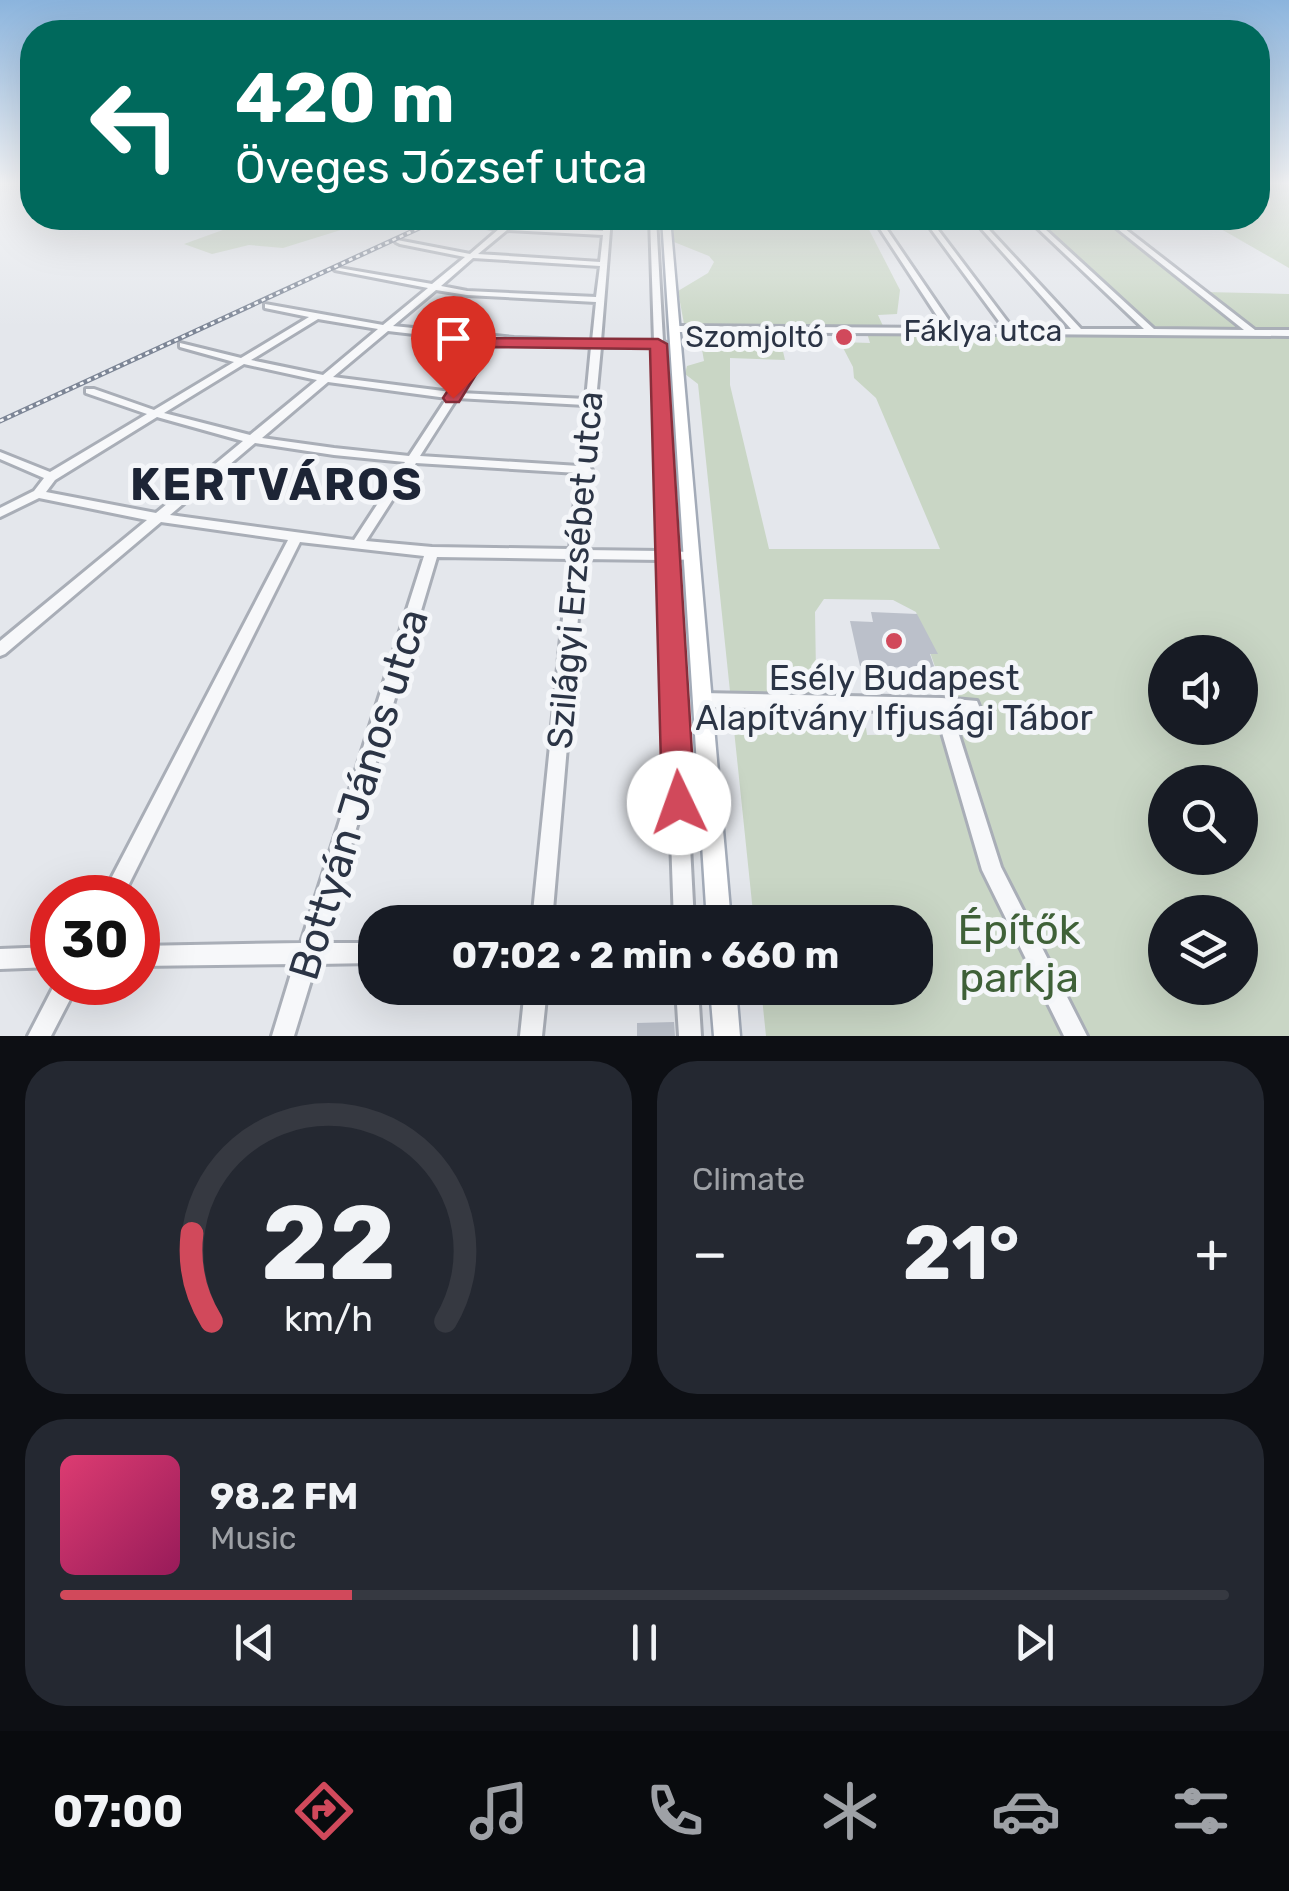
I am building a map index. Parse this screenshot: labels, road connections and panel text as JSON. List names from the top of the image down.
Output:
{
  "streets": {
    "street": ["Fáklya utca", "Szilágyi Erzsébet utca", "Bottyán János utca"]
  },
  "districts": ["KERTVÁROS"],
  "parks": ["Építők parkja"],
  "places": ["Szomjoltó", "Esély Budapest Alapítvány Ifjusági Tábor"],
  "page": {
    "turn": ["420 m", "Öveges József utca"],
    "limit": "30",
    "trip": "07:02 · 2 min · 660 m",
    "tile": "Climate",
    "heat": ["−", "21°", "+"],
    "song": ["98.2 FM", "Music"],
    "tabs": "07:00",
    "gauge": ["22", "km/h"]
  }
}
